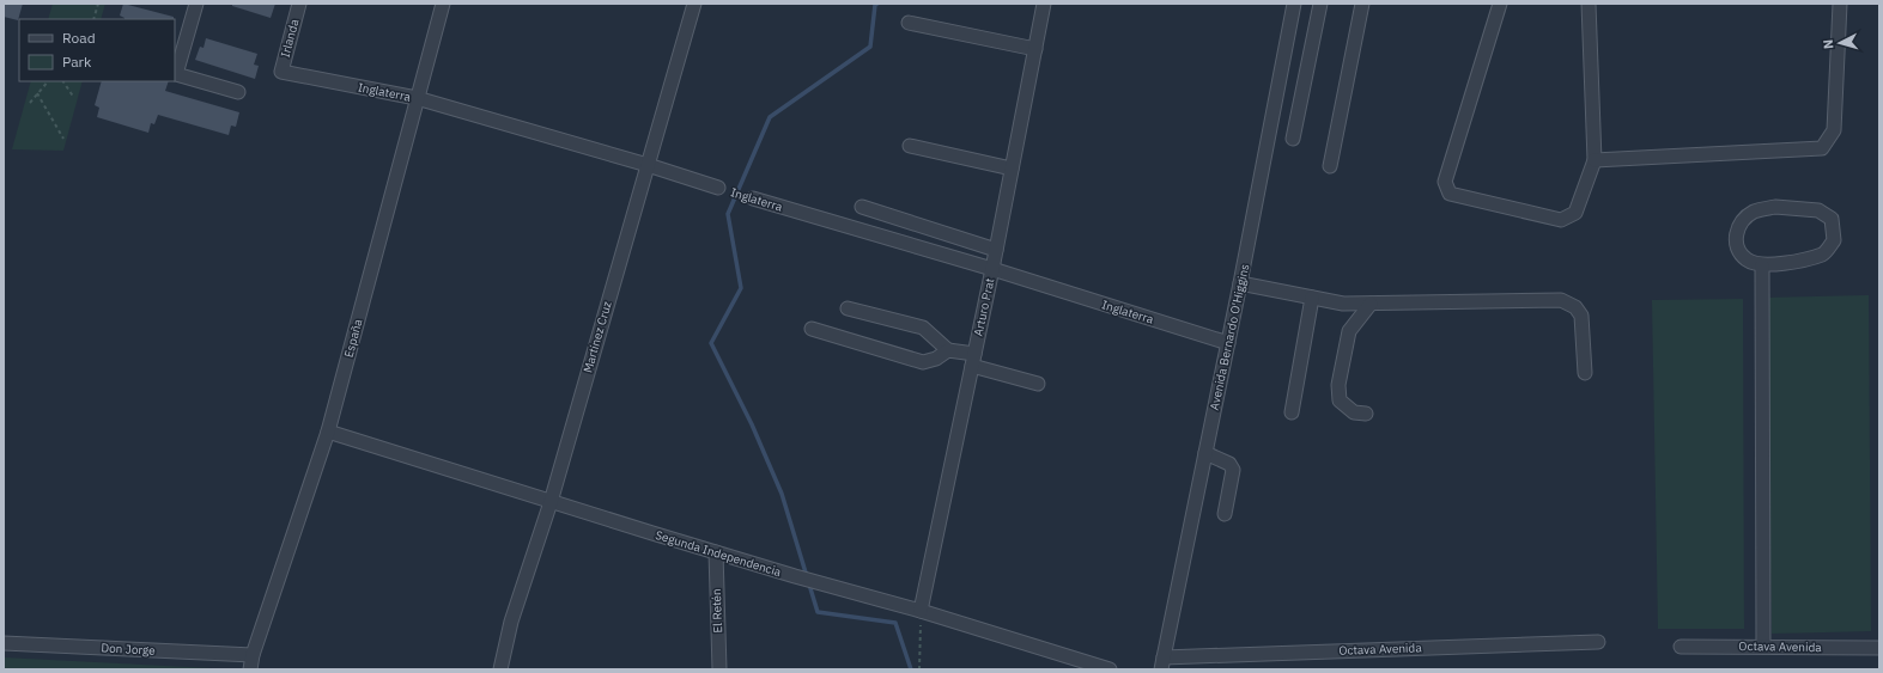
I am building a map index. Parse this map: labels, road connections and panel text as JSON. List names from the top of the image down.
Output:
{
  "streets": {
    "street": [
      "Irlanda",
      "Inglaterra",
      "Arturo Prat",
      "Martínez Cruz",
      "Avenida Bernardo O'Higgins",
      "España",
      "Segunda Independencia",
      "El Retén",
      "Octava Avenida",
      "Don Jorge"
    ]
  },
  "crossings": [
    ["Irlanda", "Inglaterra"],
    ["Inglaterra", "Arturo Prat"],
    ["Inglaterra", "Martínez Cruz"],
    ["Inglaterra", "Avenida Bernardo O'Higgins"],
    ["Inglaterra", "España"],
    ["Arturo Prat", "Segunda Independencia"],
    ["Martínez Cruz", "Segunda Independencia"],
    ["Avenida Bernardo O'Higgins", "Octava Avenida"],
    ["España", "Segunda Independencia"],
    ["España", "Don Jorge"],
    ["Segunda Independencia", "El Retén"]
  ],
  "legend": ["Road", "Park"],
  "north": "left"
}
